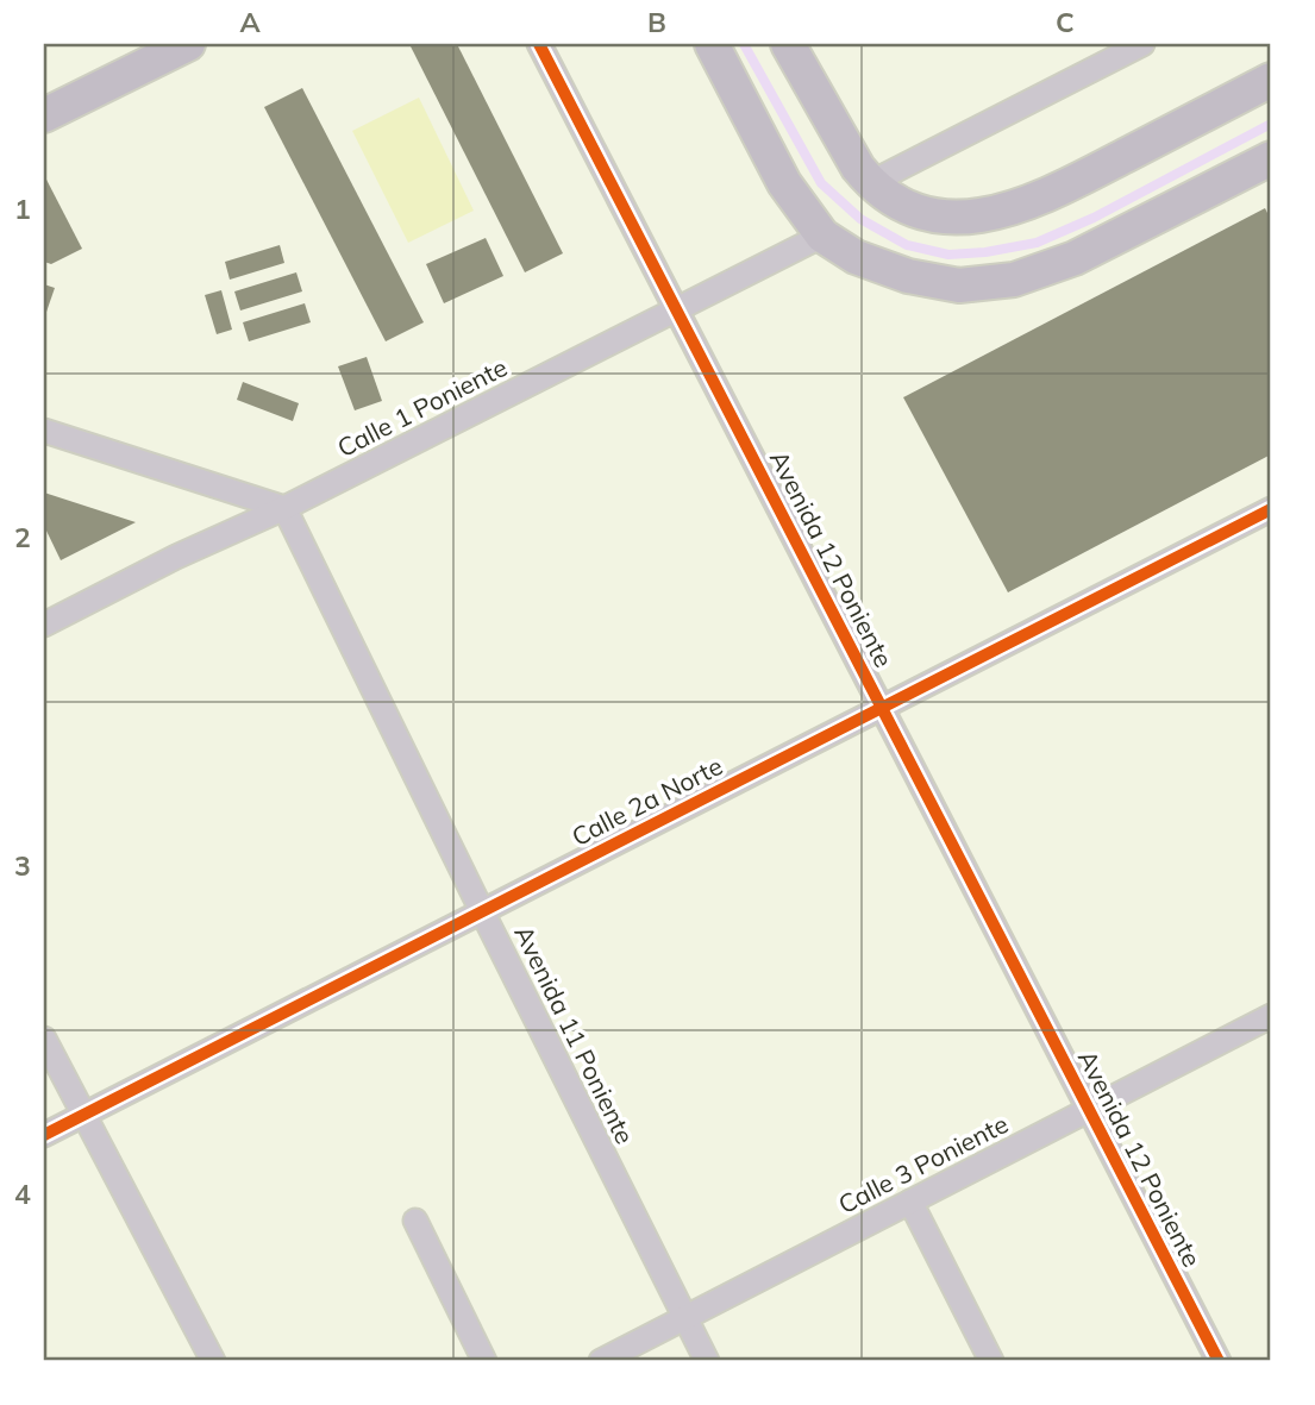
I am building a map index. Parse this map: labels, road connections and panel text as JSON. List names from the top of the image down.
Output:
{
  "streets": {
    "street": [
      "Calle 1 Poniente",
      "Avenida 12 Poniente",
      "Calle 2a Norte",
      "Avenida 11 Poniente",
      "Calle 3 Poniente"
    ]
  },
  "crossings": [
    ["Calle 1 Poniente", "Avenida 12 Poniente"],
    ["Calle 1 Poniente", "Avenida 11 Poniente"],
    ["Avenida 12 Poniente", "Calle 2a Norte"],
    ["Avenida 12 Poniente", "Calle 3 Poniente"],
    ["Calle 2a Norte", "Avenida 11 Poniente"],
    ["Avenida 11 Poniente", "Calle 3 Poniente"]
  ],
  "grid": {
    "columns": ["A", "B", "C"],
    "rows": [
      "1",
      "2",
      "3",
      "4"
    ]
  }
}
